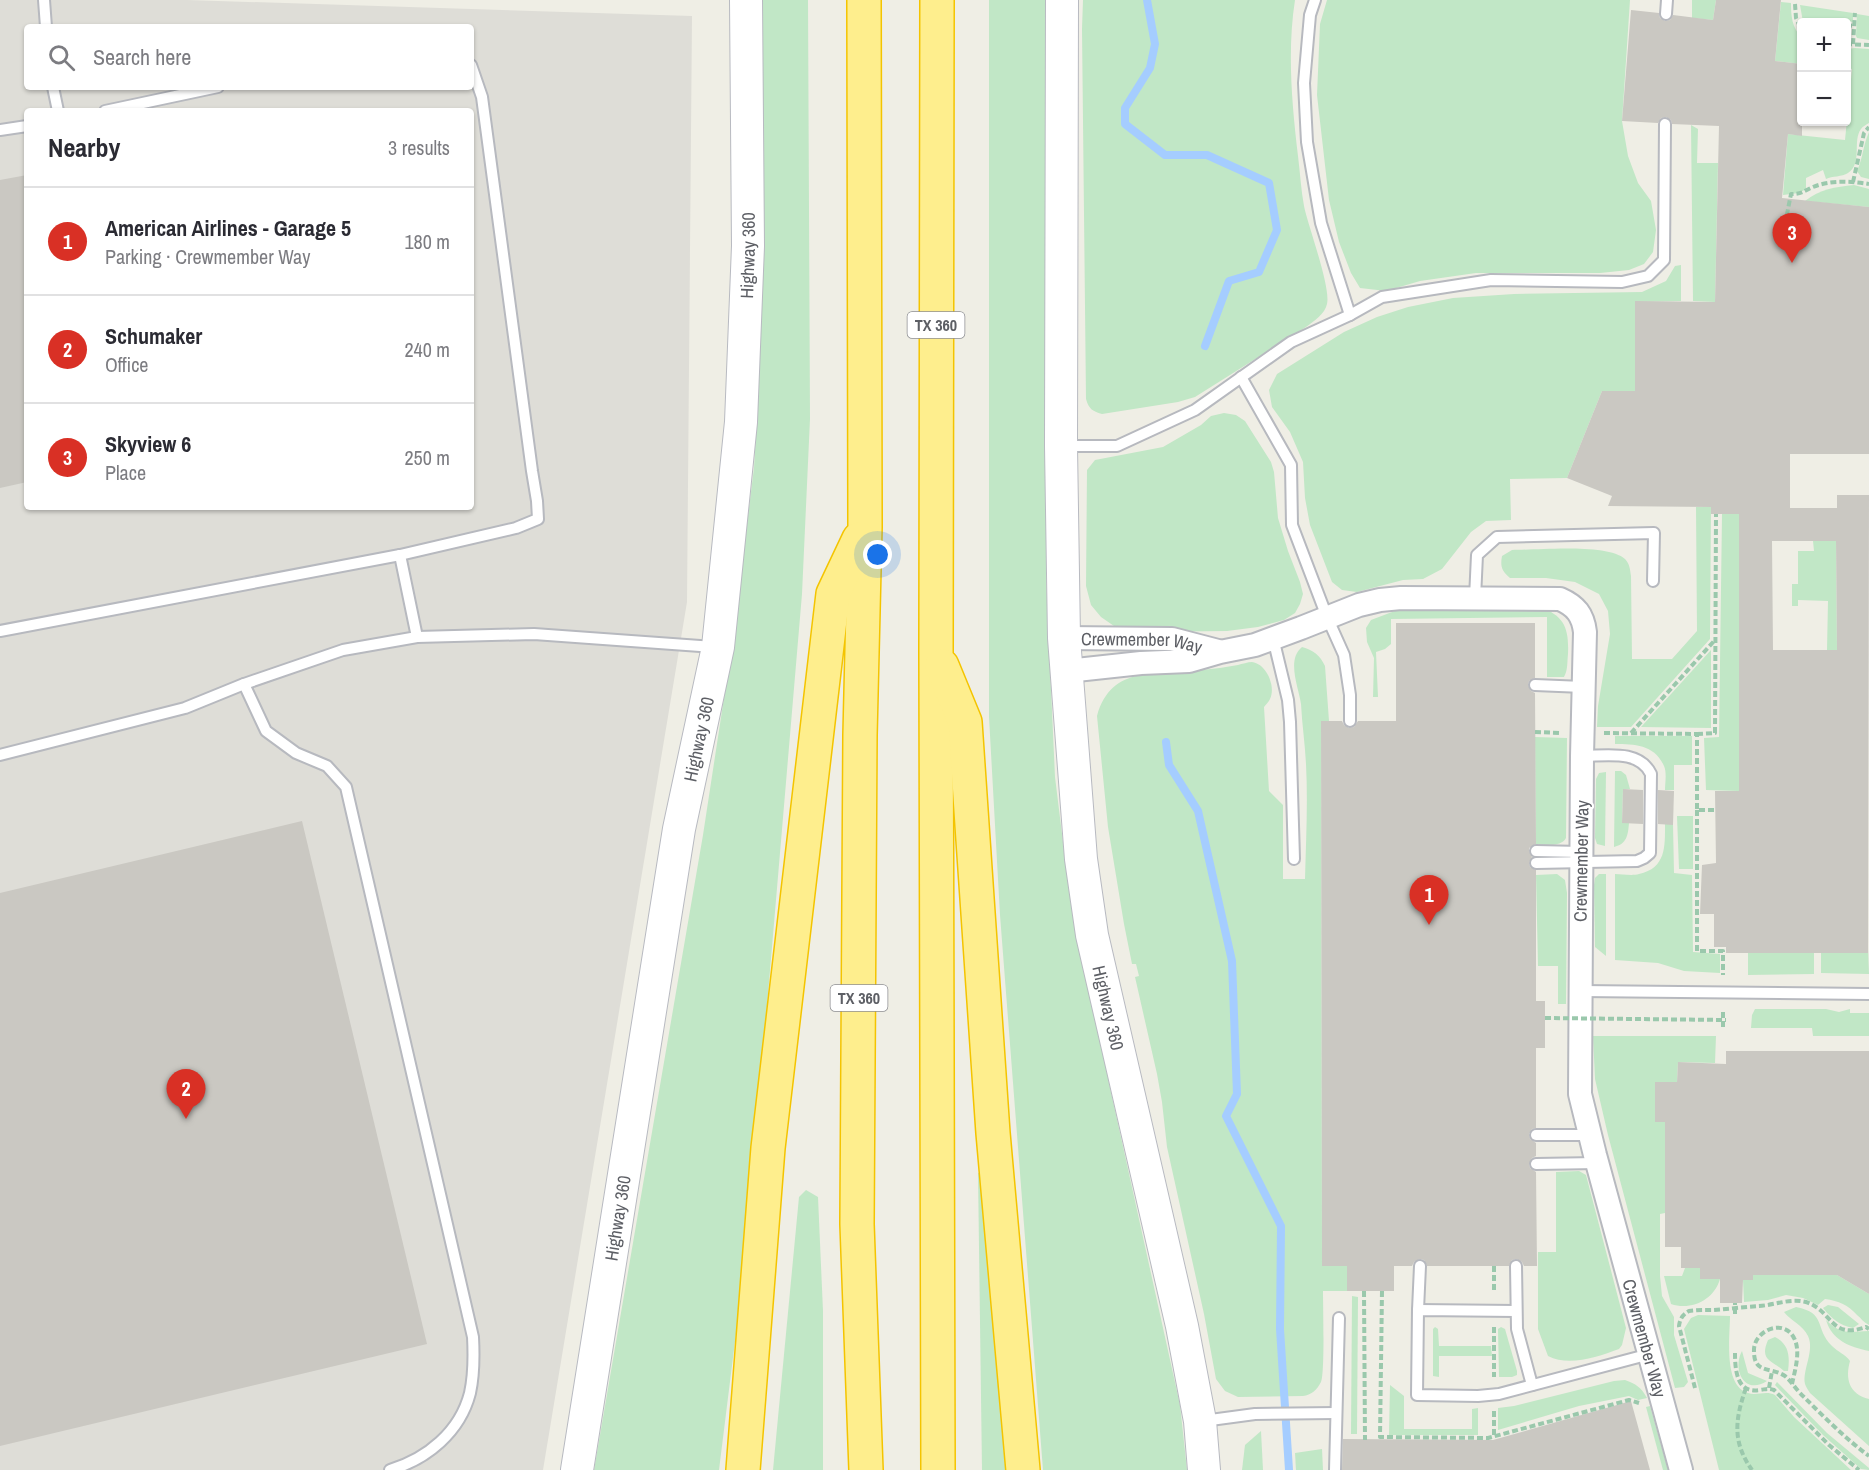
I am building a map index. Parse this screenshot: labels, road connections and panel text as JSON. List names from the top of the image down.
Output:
{
  "streets": {
    "highway": ["TX 360"],
    "main road": ["Highway 360"],
    "street": ["Crewmember Way"]
  },
  "crossings": [
    ["Highway 360", "Crewmember Way"]
  ],
  "page": {
    "map_buttons": ["+", "−"],
    "search": "Search here",
    "heading": ["Nearby", "3 results"],
    "list": [
      {
        "mark": "1",
        "name": "American Airlines - Garage 5",
        "note": "Parking · Crewmember Way",
        "value": "180 m"
      },
      {
        "mark": "2",
        "name": "Schumaker",
        "note": "Office",
        "value": "240 m"
      },
      {
        "mark": "3",
        "name": "Skyview 6",
        "note": "Place",
        "value": "250 m"
      }
    ],
    "pins": ["3", "1", "2"]
  }
}
